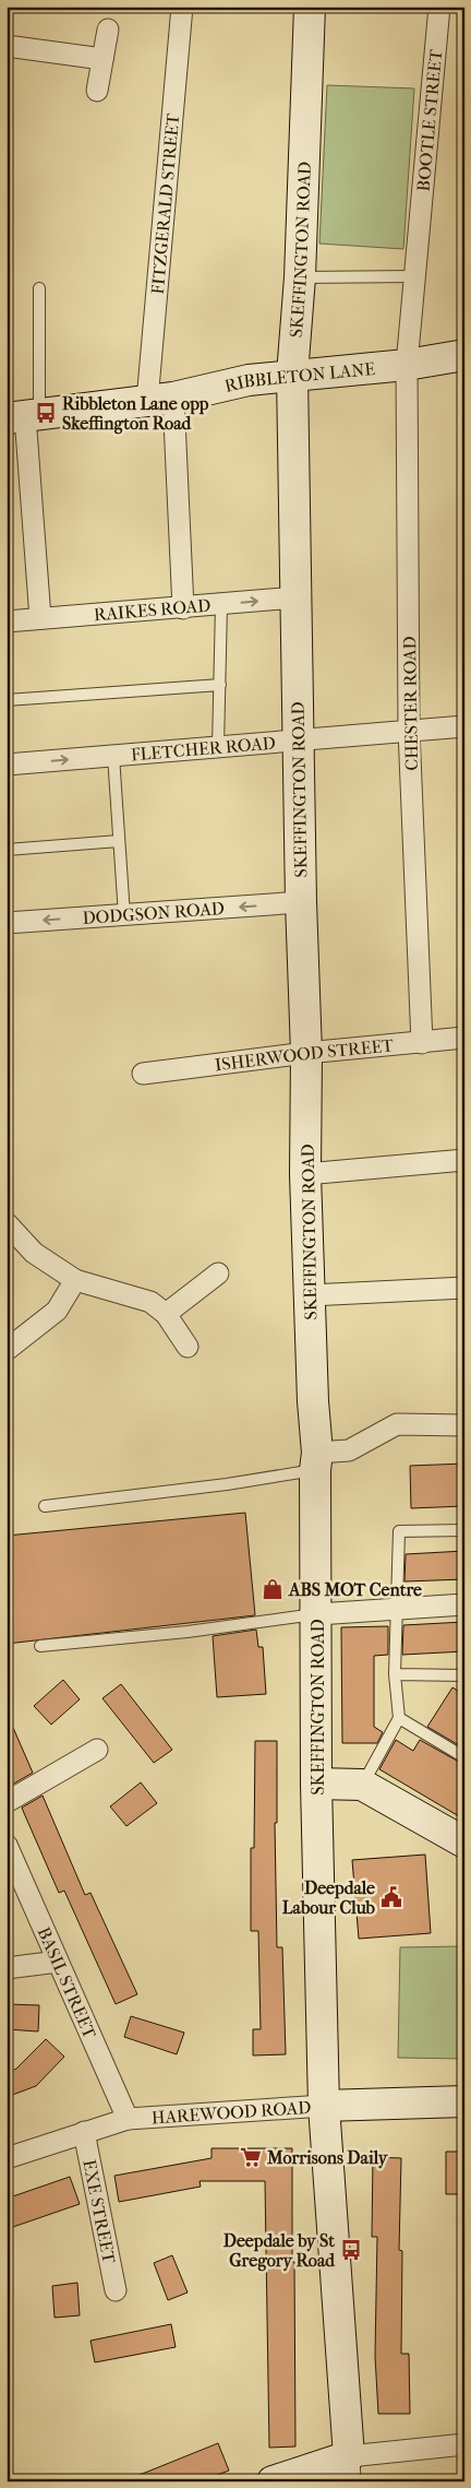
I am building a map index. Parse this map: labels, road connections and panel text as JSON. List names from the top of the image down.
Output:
{
  "streets": {
    "street": [
      "BOOTLE STREET",
      "FITZGERALD STREET",
      "SKEFFINGTON ROAD",
      "RIBBLETON LANE",
      "RAIKES ROAD",
      "CHESTER ROAD",
      "FLETCHER ROAD",
      "DODGSON ROAD",
      "ISHERWOOD STREET",
      "BASIL STREET",
      "HAREWOOD ROAD",
      "EXE STREET"
    ]
  },
  "crossings": [
    ["BOOTLE STREET", "RIBBLETON LANE"],
    ["BOOTLE STREET", "CHESTER ROAD"],
    ["FITZGERALD STREET", "RIBBLETON LANE"],
    ["FITZGERALD STREET", "RAIKES ROAD"],
    ["SKEFFINGTON ROAD", "RIBBLETON LANE"],
    ["SKEFFINGTON ROAD", "RAIKES ROAD"],
    ["SKEFFINGTON ROAD", "FLETCHER ROAD"],
    ["SKEFFINGTON ROAD", "DODGSON ROAD"],
    ["SKEFFINGTON ROAD", "ISHERWOOD STREET"],
    ["SKEFFINGTON ROAD", "HAREWOOD ROAD"],
    ["RIBBLETON LANE", "CHESTER ROAD"],
    ["CHESTER ROAD", "FLETCHER ROAD"],
    ["CHESTER ROAD", "ISHERWOOD STREET"],
    ["BASIL STREET", "HAREWOOD ROAD"],
    ["HAREWOOD ROAD", "EXE STREET"]
  ],
  "one_way": ["DODGSON ROAD"],
  "places": {
    "bus stop": ["Ribbleton Lane opp Skeffington Road", "Deepdale by St Gregory Road"],
    "shop": ["ABS MOT Centre"],
    "public building": ["Deepdale Labour Club"],
    "supermarket": ["Morrisons Daily"]
  }
}
